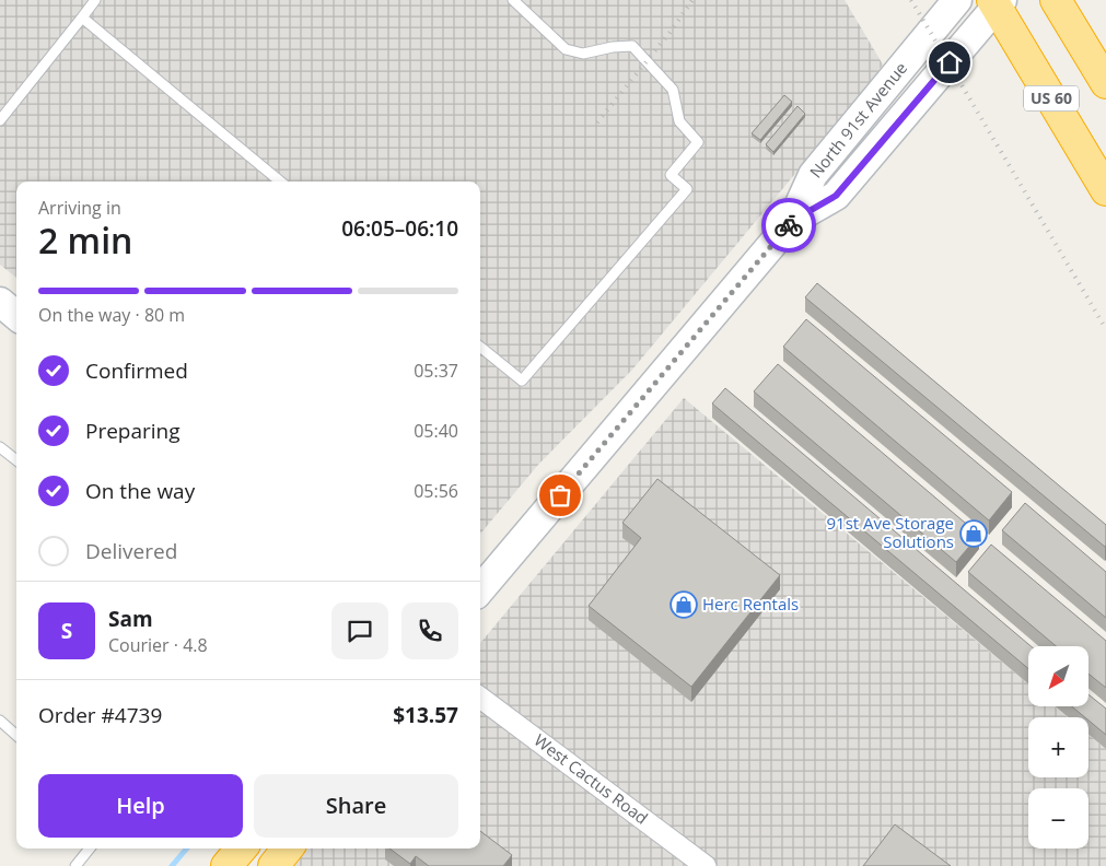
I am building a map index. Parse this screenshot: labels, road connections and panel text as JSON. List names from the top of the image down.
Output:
{
  "streets": {
    "highway": ["US 60"],
    "main road": ["North 91st Avenue"],
    "street": ["West Cactus Road"]
  },
  "crossings": [
    ["US 60", "North 91st Avenue"]
  ],
  "places": {
    "shop": ["91st Ave Storage Solutions", "Herc Rentals"]
  },
  "north": "bottom left",
  "page": {
    "heading": ["2 min", "Arriving in", "06:05–06:10"],
    "panel": [
      "Sam",
      "Courier · 4.8",
      "Order #4739",
      "$13.57"
    ],
    "bar": "On the way · 80 m",
    "list": [
      ["Confirmed", "05:37"],
      ["Preparing", "05:40"],
      ["On the way", "05:56"],
      "Delivered"
    ],
    "round": "S",
    "map_buttons": ["+", "−"],
    "buttons": ["Help", "Share"]
  }
}
